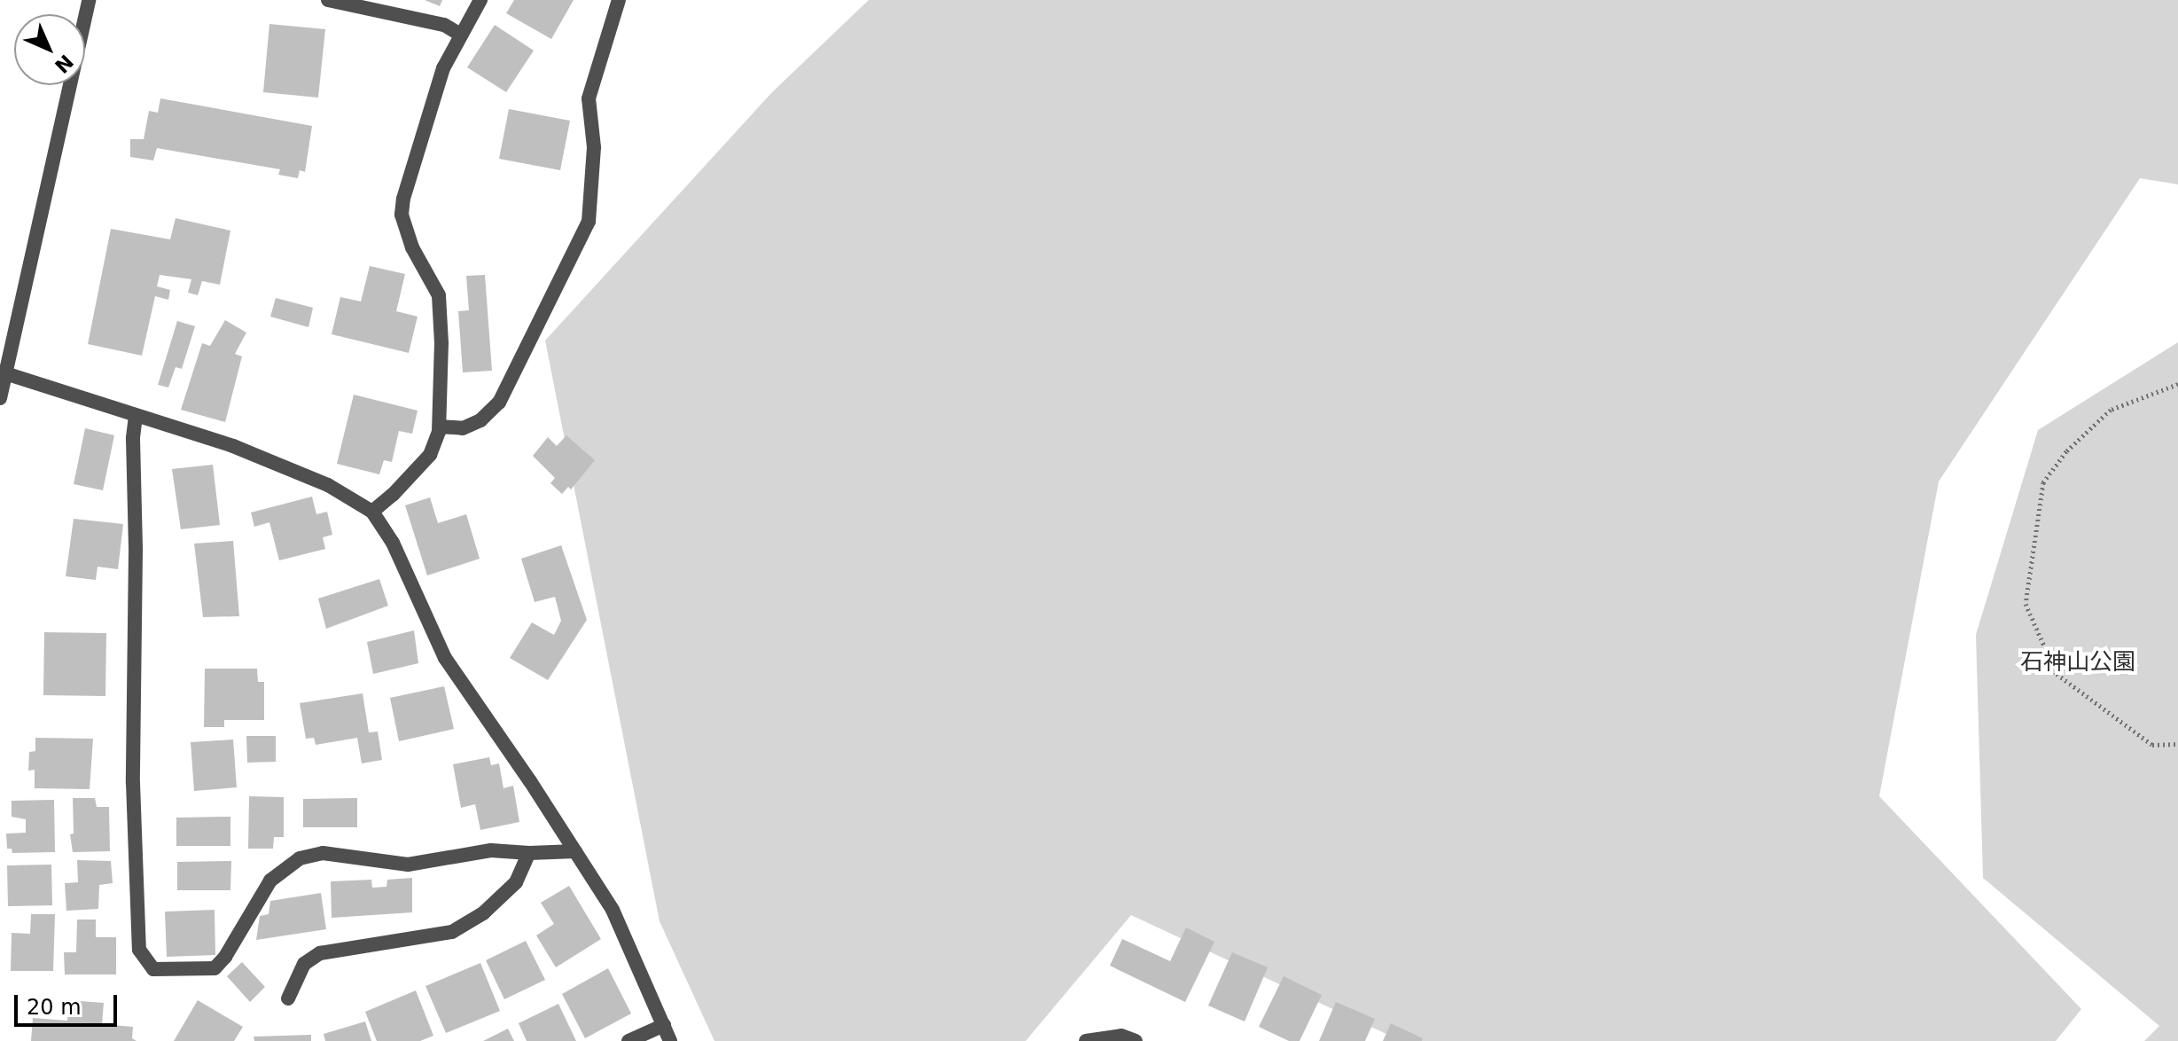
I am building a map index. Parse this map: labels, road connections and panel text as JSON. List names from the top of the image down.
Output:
{
  "parks": ["石神山公園"],
  "scale_bar": "20 m",
  "north": "bottom right"
}
